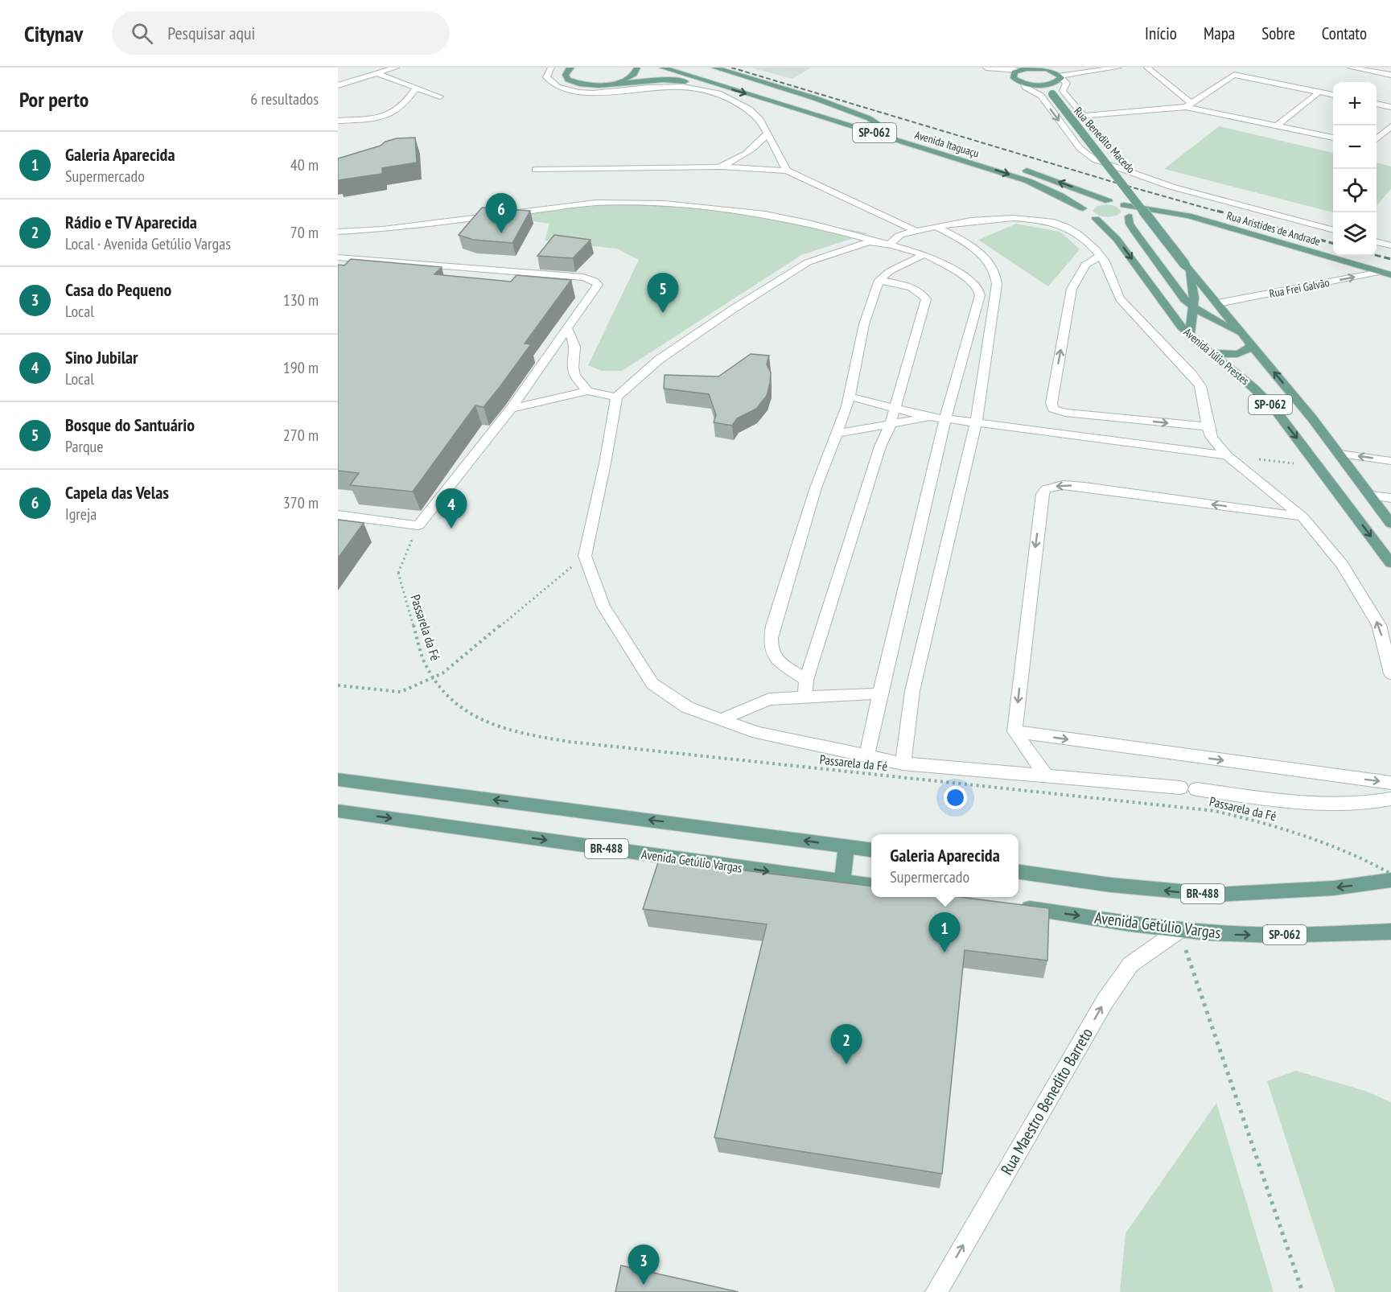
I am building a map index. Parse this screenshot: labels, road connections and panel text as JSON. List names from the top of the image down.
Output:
{
  "streets": {
    "main road": [
      "SP-062",
      "Avenida Itaguaçu",
      "Rua Aristides de Andrade",
      "Avenida Júlio Prestes",
      "BR-488",
      "Avenida Getúlio Vargas"
    ],
    "street": ["Rua Benedito Macedo", "Rua Frei Galvão", "Rua Maestro Benedito Barreto"],
    "path": ["Passarela da Fé"]
  },
  "crossings": [
    ["SP-062", "Avenida Itaguaçu"],
    ["SP-062", "Rua Aristides de Andrade"],
    ["SP-062", "Avenida Júlio Prestes"],
    ["Rua Aristides de Andrade", "Rua Frei Galvão"],
    ["Rua Aristides de Andrade", "Avenida Júlio Prestes"],
    ["Rua Frei Galvão", "Avenida Júlio Prestes"],
    ["Avenida Getúlio Vargas", "Rua Maestro Benedito Barreto"]
  ],
  "one_way": ["Rua Frei Galvão", "Rua Maestro Benedito Barreto"],
  "page": {
    "header": "Citynav",
    "search": "Pesquisar aqui",
    "nav": [
      "Início",
      "Mapa",
      "Sobre",
      "Contato"
    ],
    "heading": ["Por perto", "6 resultados"],
    "map_buttons": ["+", "−"],
    "list": [
      {
        "mark": "1",
        "name": "Galeria Aparecida",
        "note": "Supermercado",
        "value": "40 m"
      },
      {
        "mark": "2",
        "name": "Rádio e TV Aparecida",
        "note": "Local · Avenida Getúlio Vargas",
        "value": "70 m"
      },
      {
        "mark": "3",
        "name": "Casa do Pequeno",
        "note": "Local",
        "value": "130 m"
      },
      {
        "mark": "4",
        "name": "Sino Jubilar",
        "note": "Local",
        "value": "190 m"
      },
      {
        "mark": "5",
        "name": "Bosque do Santuário",
        "note": "Parque",
        "value": "270 m"
      },
      {
        "mark": "6",
        "name": "Capela das Velas",
        "note": "Igreja",
        "value": "370 m"
      }
    ],
    "pins": [
      "6",
      "5",
      "4",
      "1",
      "2",
      "3"
    ],
    "popup": ["Galeria Aparecida", "Supermercado"]
  }
}
